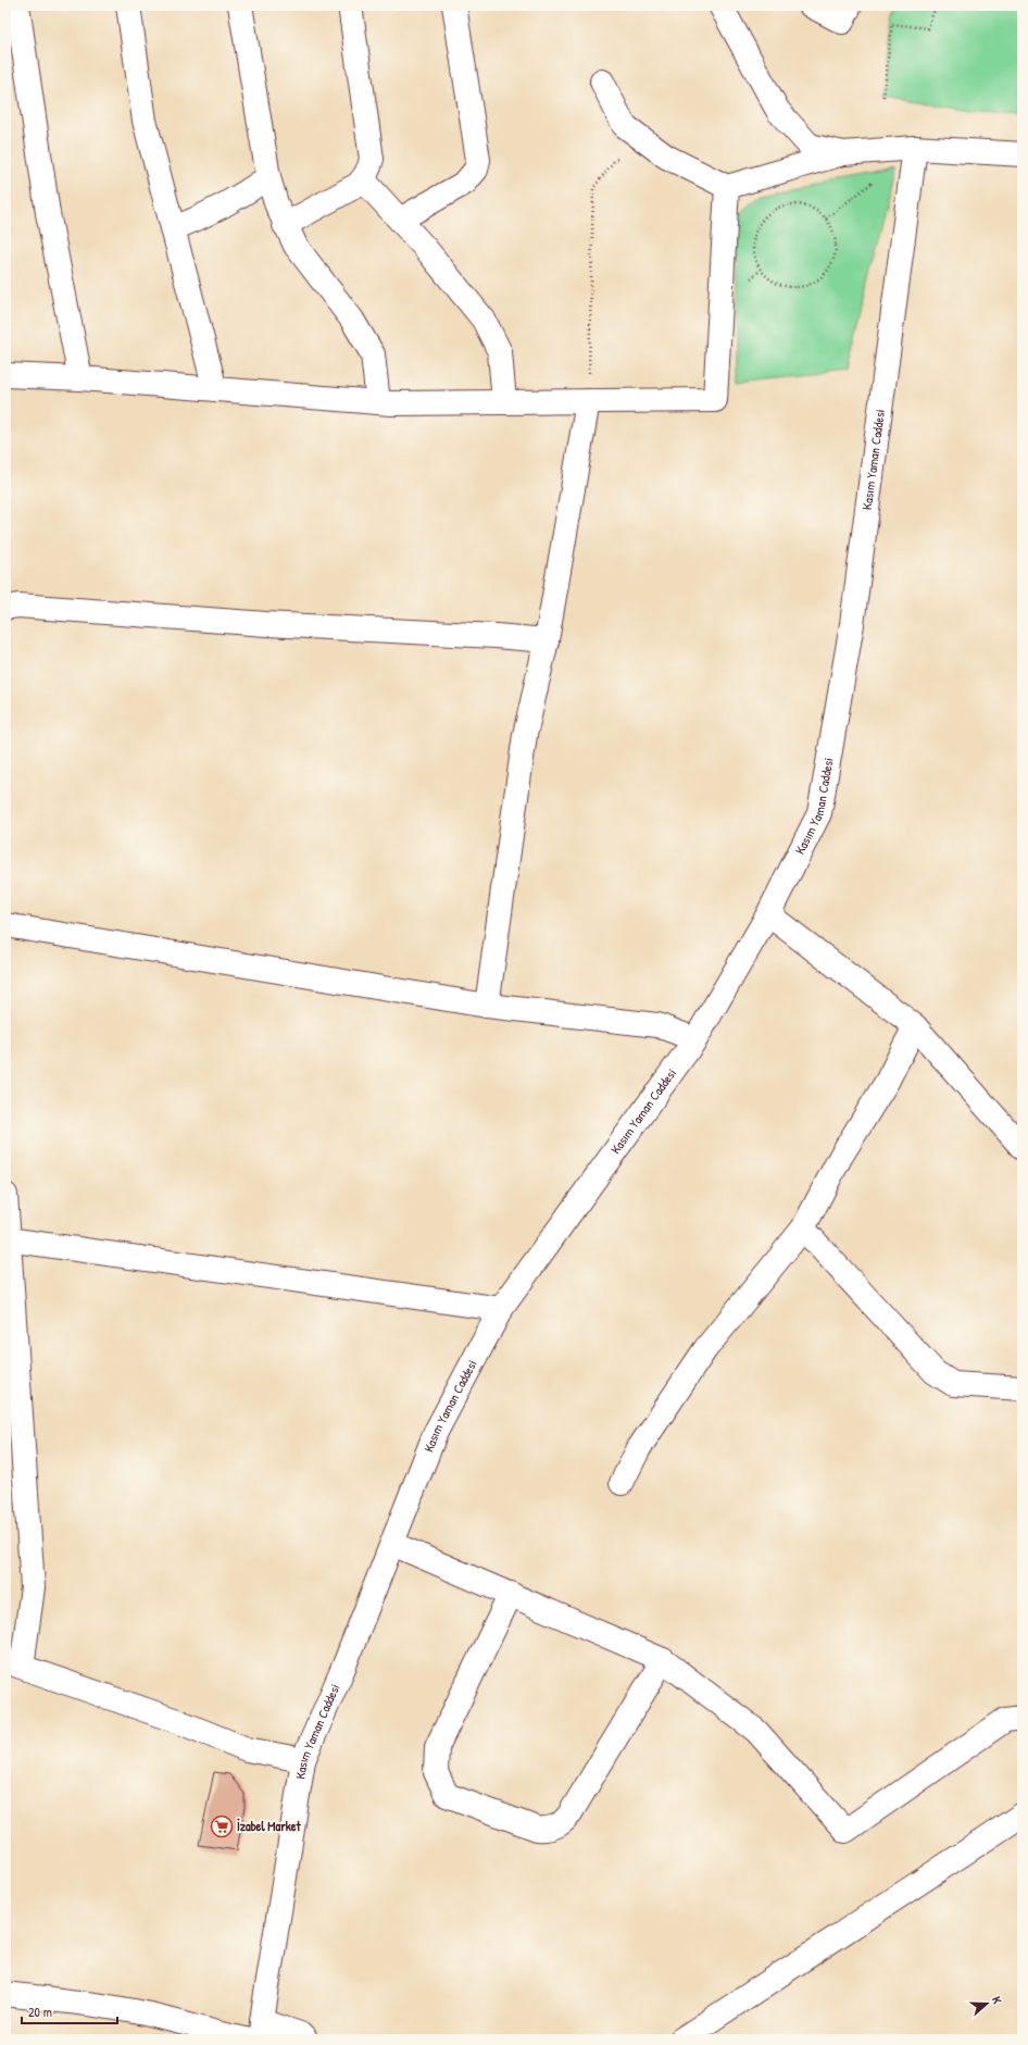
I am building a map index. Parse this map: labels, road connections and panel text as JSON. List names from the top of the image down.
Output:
{
  "streets": {
    "street": ["Kasım Yaman Caddesi"]
  },
  "places": {
    "supermarket": ["İzabel Market"]
  },
  "scale_bar": "20 m",
  "north": "right"
}
